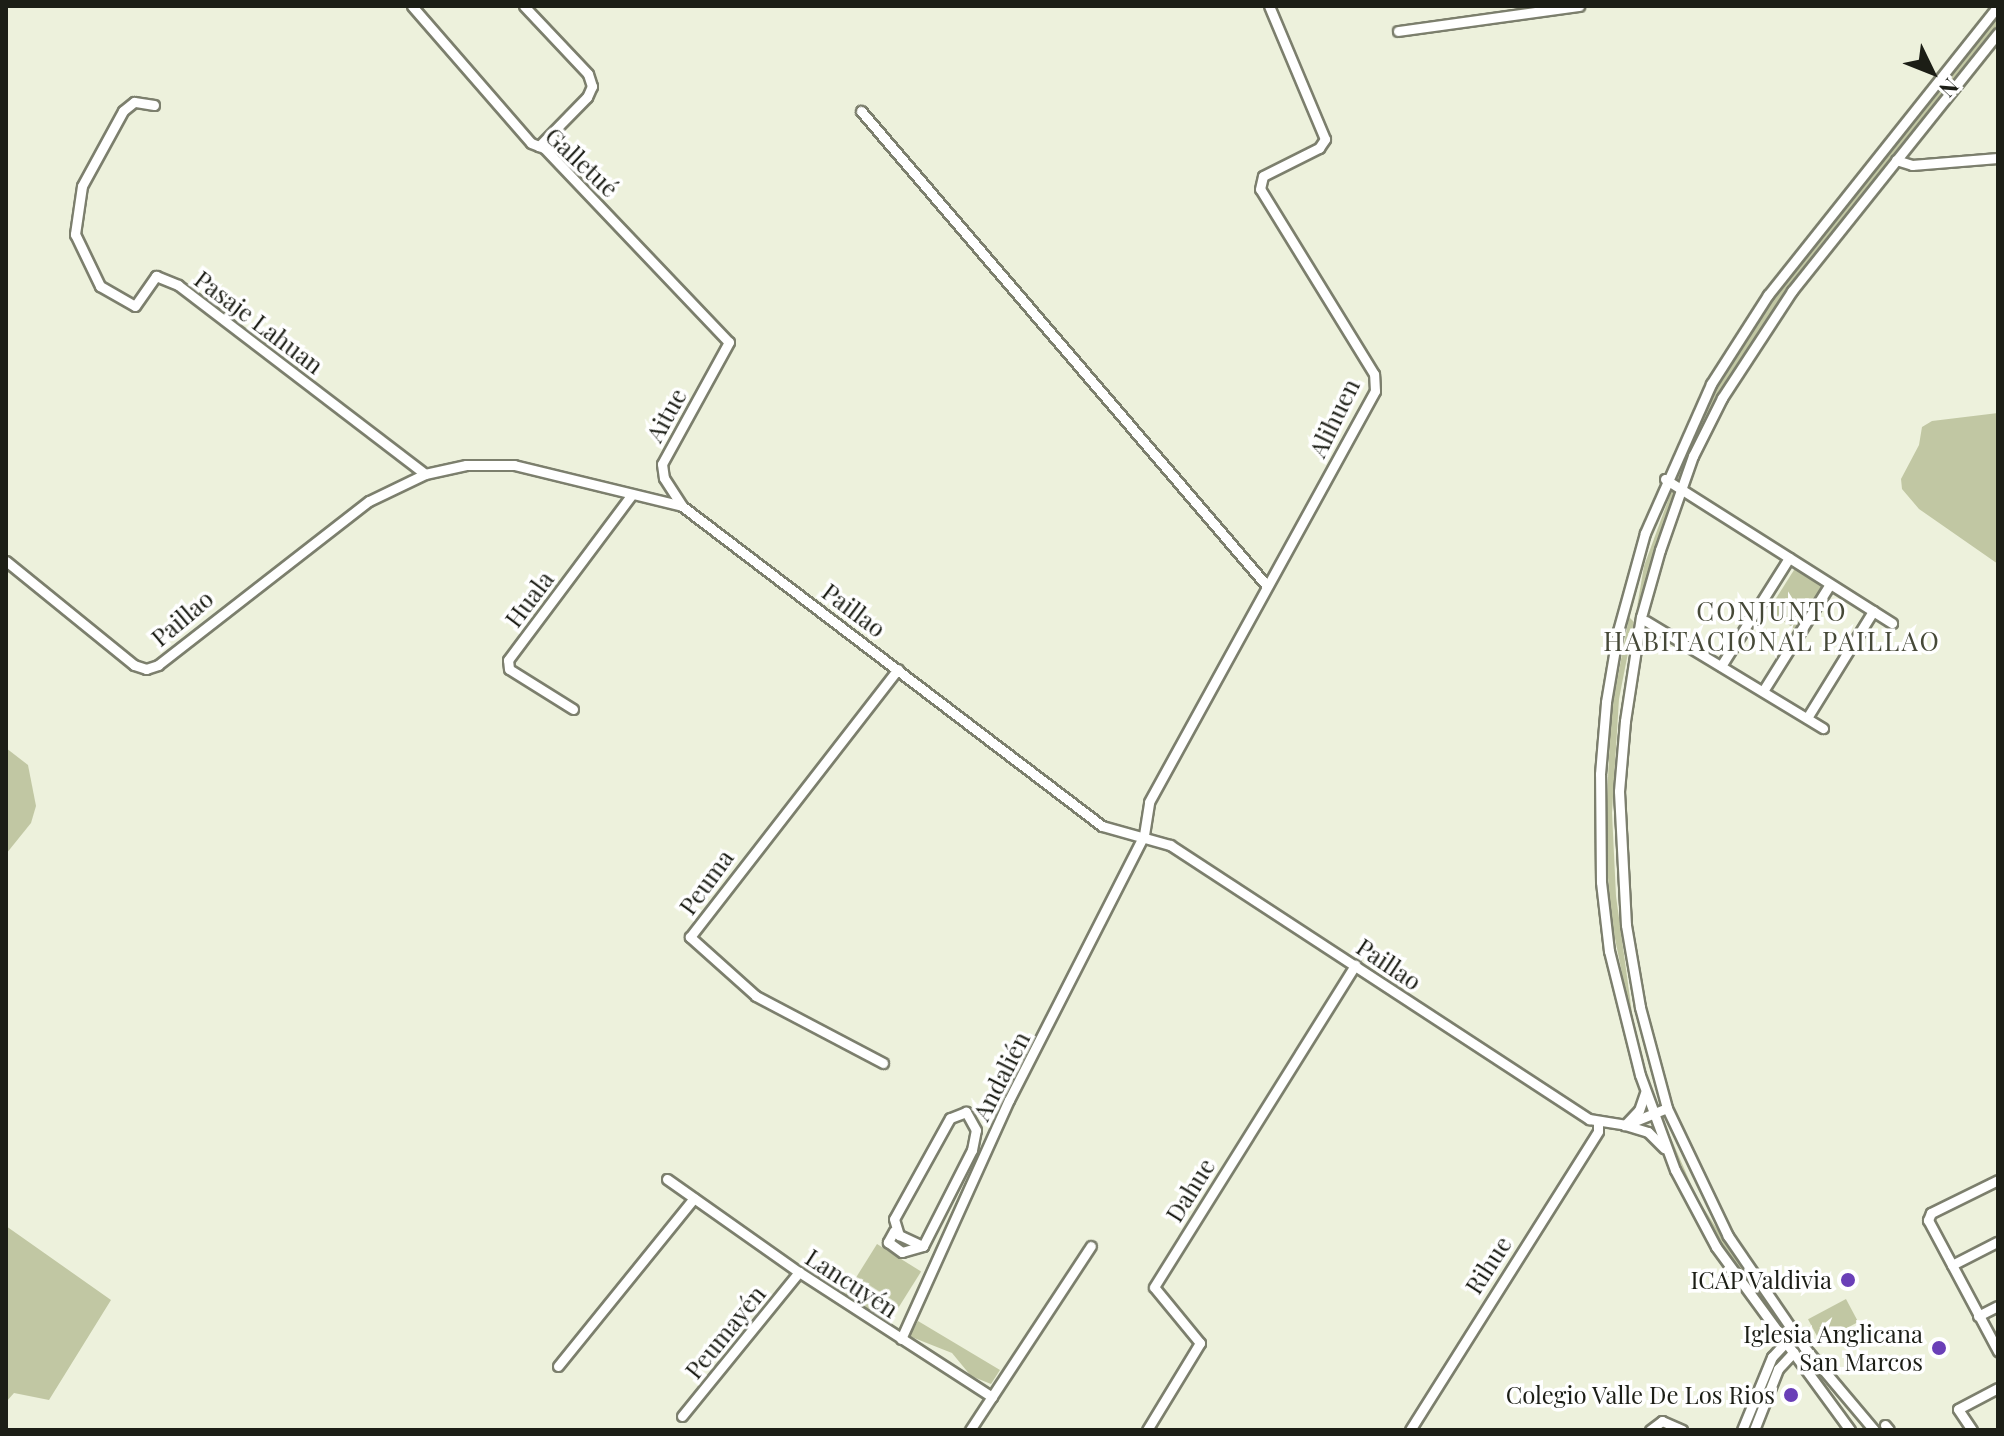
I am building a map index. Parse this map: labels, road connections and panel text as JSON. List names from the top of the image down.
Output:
{
  "streets": {
    "street": [
      "Galletué",
      "Pasaje Lahuan",
      "Aitue",
      "Alihuen",
      "Huala",
      "Paillao",
      "Peuma",
      "Andalién",
      "Dahue",
      "Rihue",
      "Lancuyén",
      "Peumayén"
    ]
  },
  "crossings": [
    ["Galletué", "Aitue"],
    ["Pasaje Lahuan", "Paillao"],
    ["Aitue", "Paillao"],
    ["Alihuen", "Paillao"],
    ["Alihuen", "Andalién"],
    ["Huala", "Paillao"],
    ["Paillao", "Peuma"],
    ["Paillao", "Andalién"],
    ["Paillao", "Dahue"],
    ["Paillao", "Rihue"],
    ["Andalién", "Lancuyén"],
    ["Lancuyén", "Peumayén"]
  ],
  "districts": ["CONJUNTO HABITACIONAL PAILLAO"],
  "places": ["ICAP Valdivia", "Iglesia Anglicana San Marcos", "Colegio Valle De Los Rios"],
  "north": "bottom right"
}
